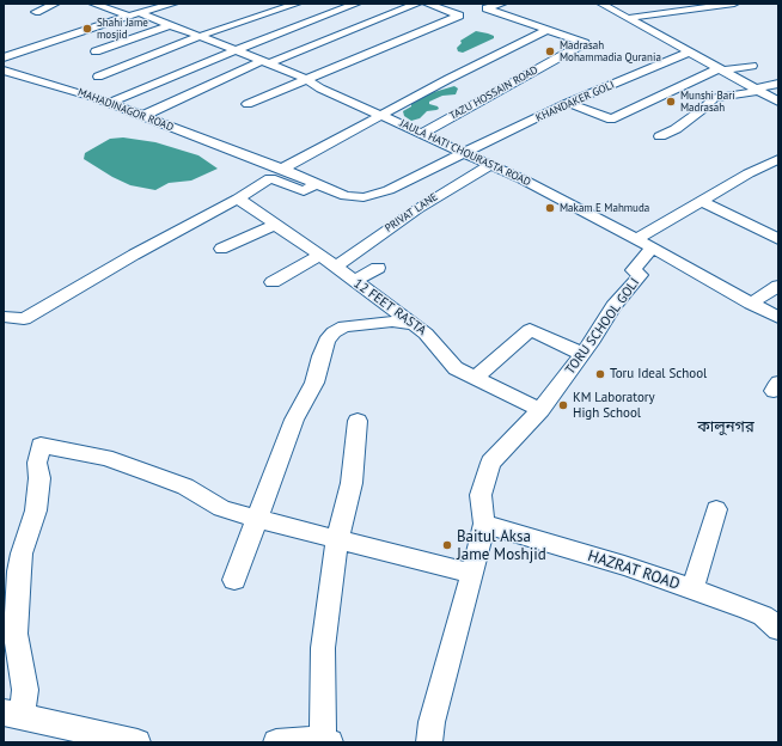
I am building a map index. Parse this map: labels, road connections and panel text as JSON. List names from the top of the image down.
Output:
{
  "streets": {
    "street": [
      "TAZU HOSSAIN ROAD",
      "KHANDAKER GOLI",
      "MAHADINAGOR ROAD",
      "JAULA HATI CHOURASTA ROAD",
      "PRIVAT LANE",
      "12 FEET RASTA",
      "TORU SCHOOL GOLI",
      "HAZRAT ROAD"
    ]
  },
  "crossings": [
    ["TAZU HOSSAIN ROAD", "JAULA HATI CHOURASTA ROAD"],
    ["KHANDAKER GOLI", "MAHADINAGOR ROAD"],
    ["KHANDAKER GOLI", "JAULA HATI CHOURASTA ROAD"],
    ["JAULA HATI CHOURASTA ROAD", "PRIVAT LANE"],
    ["JAULA HATI CHOURASTA ROAD", "TORU SCHOOL GOLI"],
    ["PRIVAT LANE", "12 FEET RASTA"],
    ["12 FEET RASTA", "TORU SCHOOL GOLI"],
    ["TORU SCHOOL GOLI", "HAZRAT ROAD"]
  ],
  "districts": ["কালুনগর"],
  "places": [
    "Shahi Jame mosjid",
    "Madrasah Mohammadia Qurania",
    "Munshi Bari Madrasah",
    "Makam E Mahmuda",
    "Toru Ideal School",
    "KM Laboratory High School",
    "Baitul Aksa Jame Moshjid"
  ]
}
